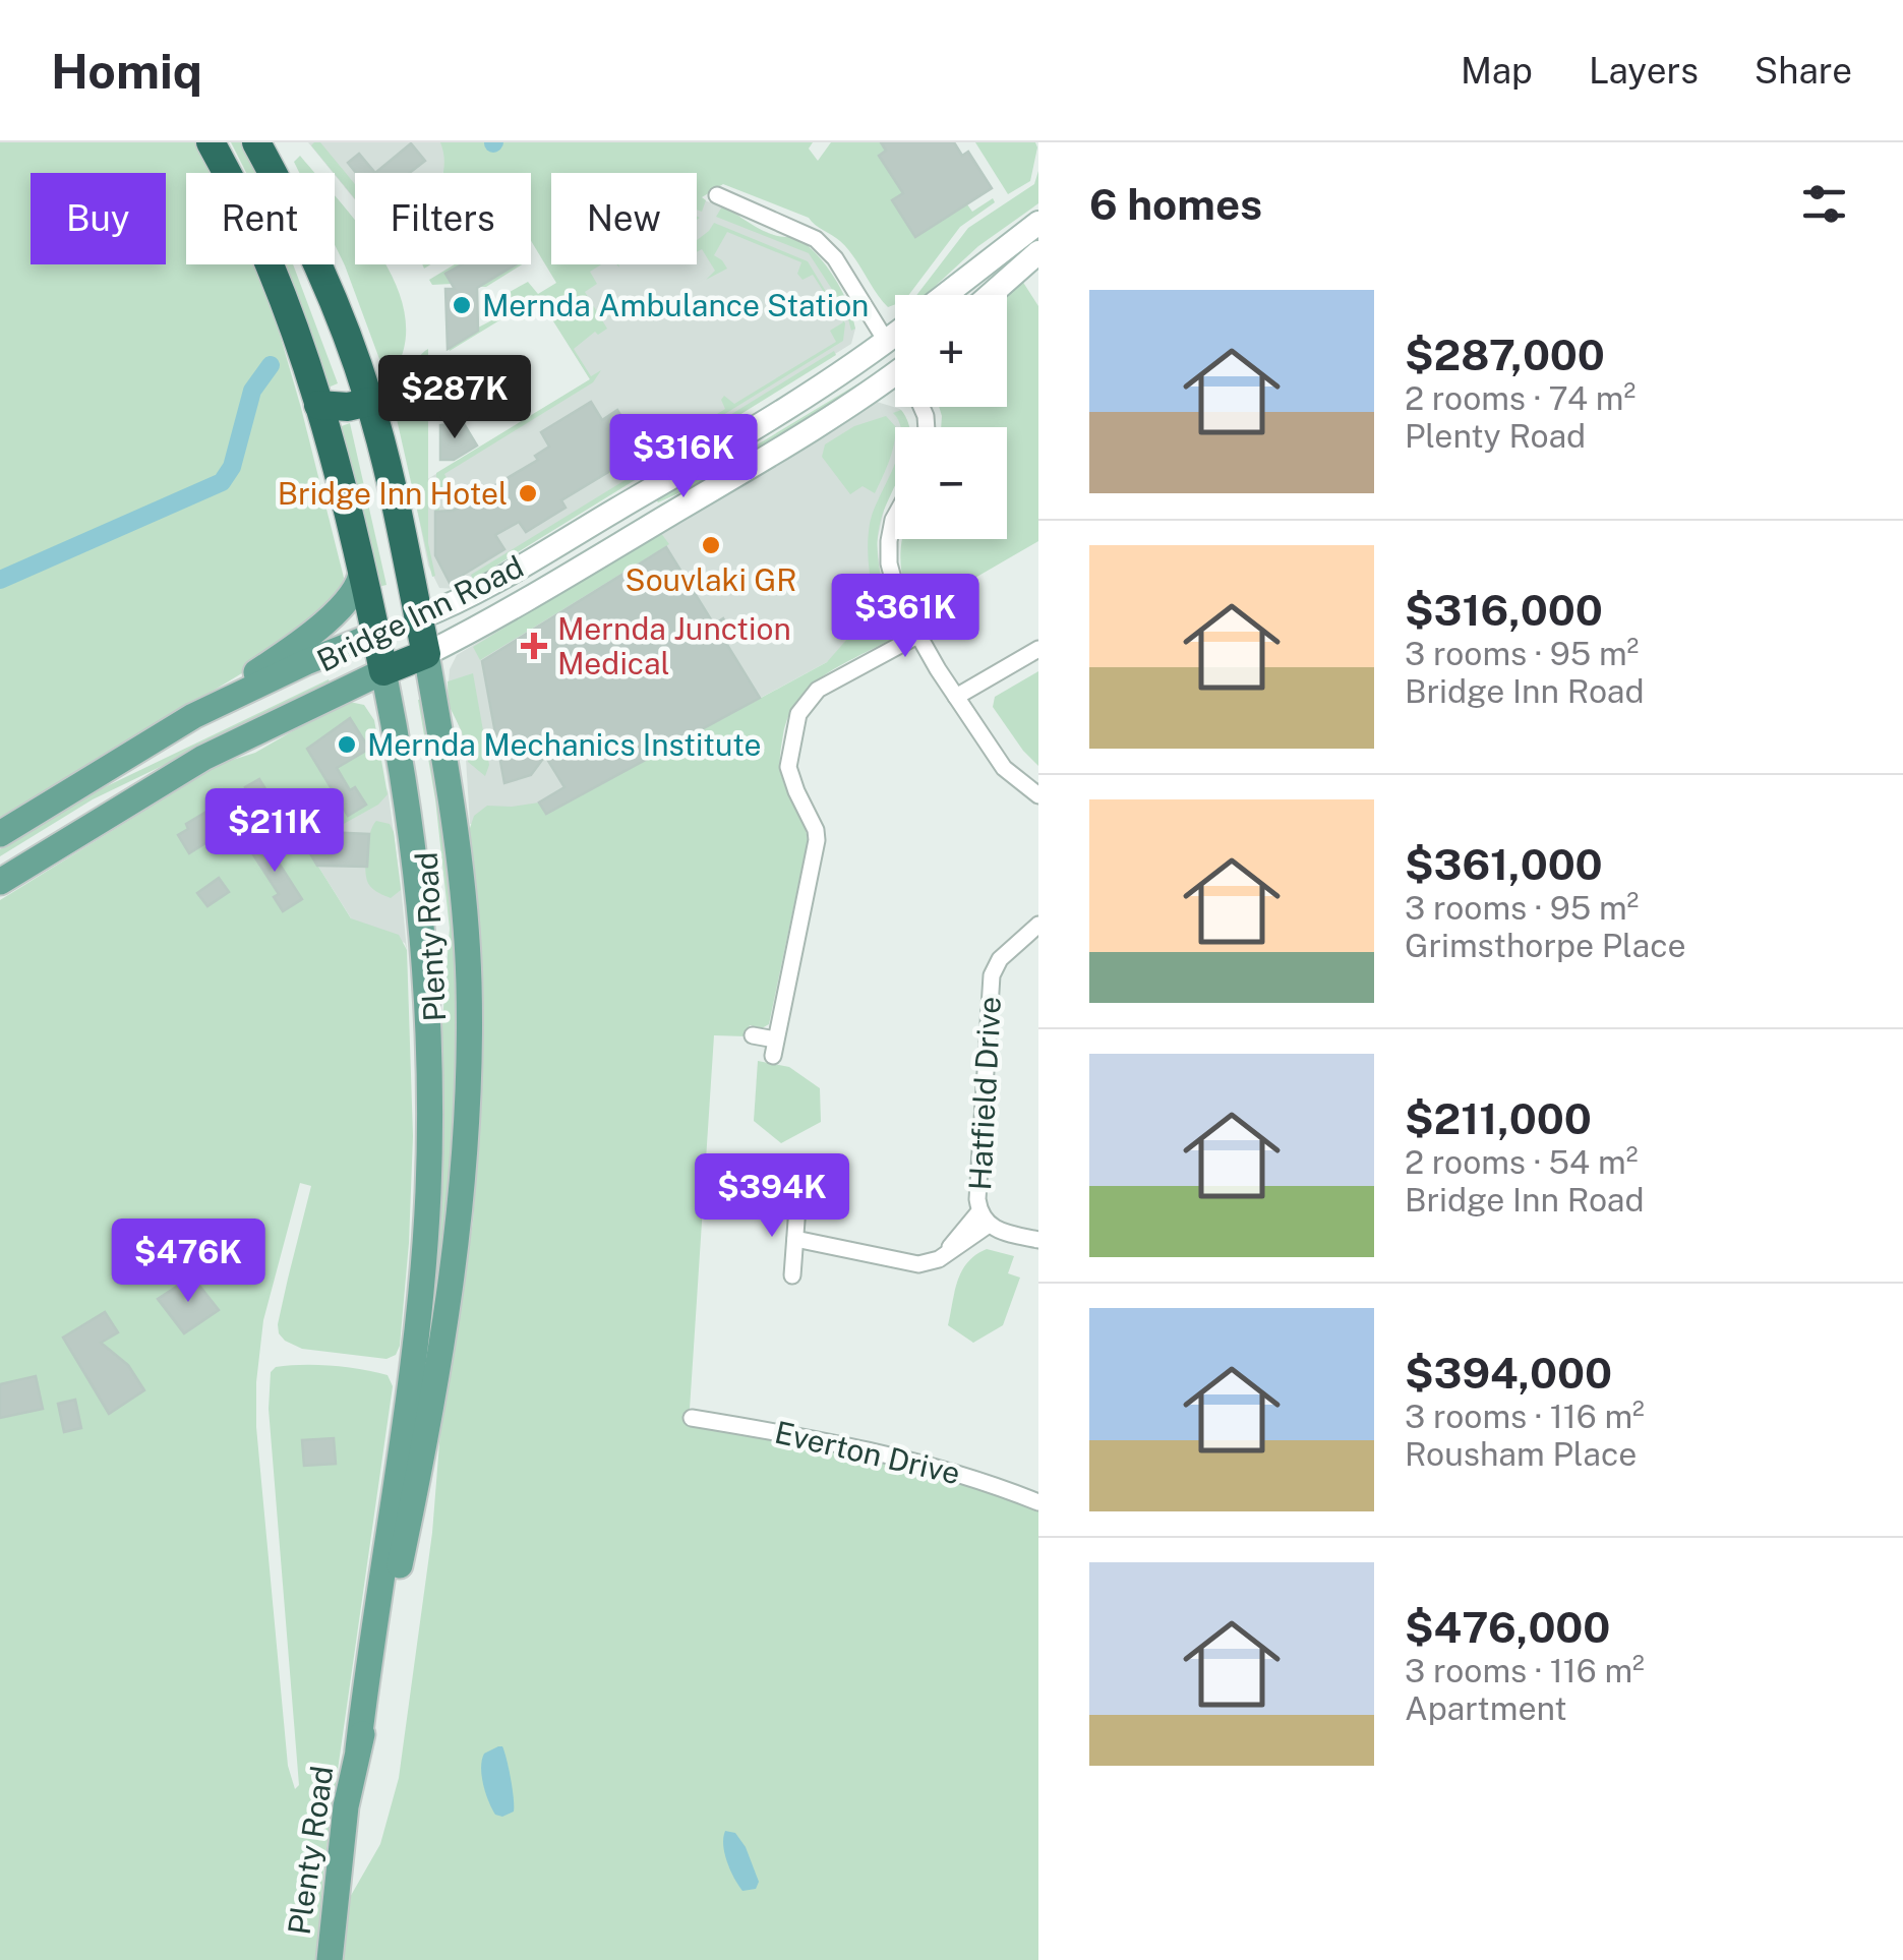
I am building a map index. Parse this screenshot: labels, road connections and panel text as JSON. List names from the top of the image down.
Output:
{
  "streets": {
    "highway": ["Bridge Inn Road", "Plenty Road"],
    "street": ["Hatfield Drive", "Everton Drive"]
  },
  "crossings": [
    ["Bridge Inn Road", "Plenty Road"]
  ],
  "places": {
    "other": [
      "Mernda Ambulance Station",
      "Bridge Inn Hotel",
      "Souvlaki GR",
      "Mernda Mechanics Institute"
    ],
    "health": ["Mernda Junction Medical"]
  },
  "page": {
    "header": "Homiq",
    "nav": ["Map", "Layers", "Share"],
    "heading": "6 homes",
    "chip": [
      "Buy",
      "Rent",
      "Filters",
      "New"
    ],
    "list": [
      {
        "name": "$287,000",
        "note": "2 rooms · 74 m² · Plenty Road"
      },
      {
        "name": "$316,000",
        "note": "3 rooms · 95 m² · Bridge Inn Road"
      },
      {
        "name": "$361,000",
        "note": "3 rooms · 95 m² · Grimsthorpe Place"
      },
      {
        "name": "$211,000",
        "note": "2 rooms · 54 m² · Bridge Inn Road"
      },
      {
        "name": "$394,000",
        "note": "3 rooms · 116 m² · Rousham Place"
      },
      {
        "name": "$476,000",
        "note": "3 rooms · 116 m² · Apartment"
      }
    ],
    "map_buttons": ["+", "−"],
    "price": [
      "$287K",
      "$316K",
      "$361K",
      "$211K",
      "$394K",
      "$476K"
    ]
  }
}
